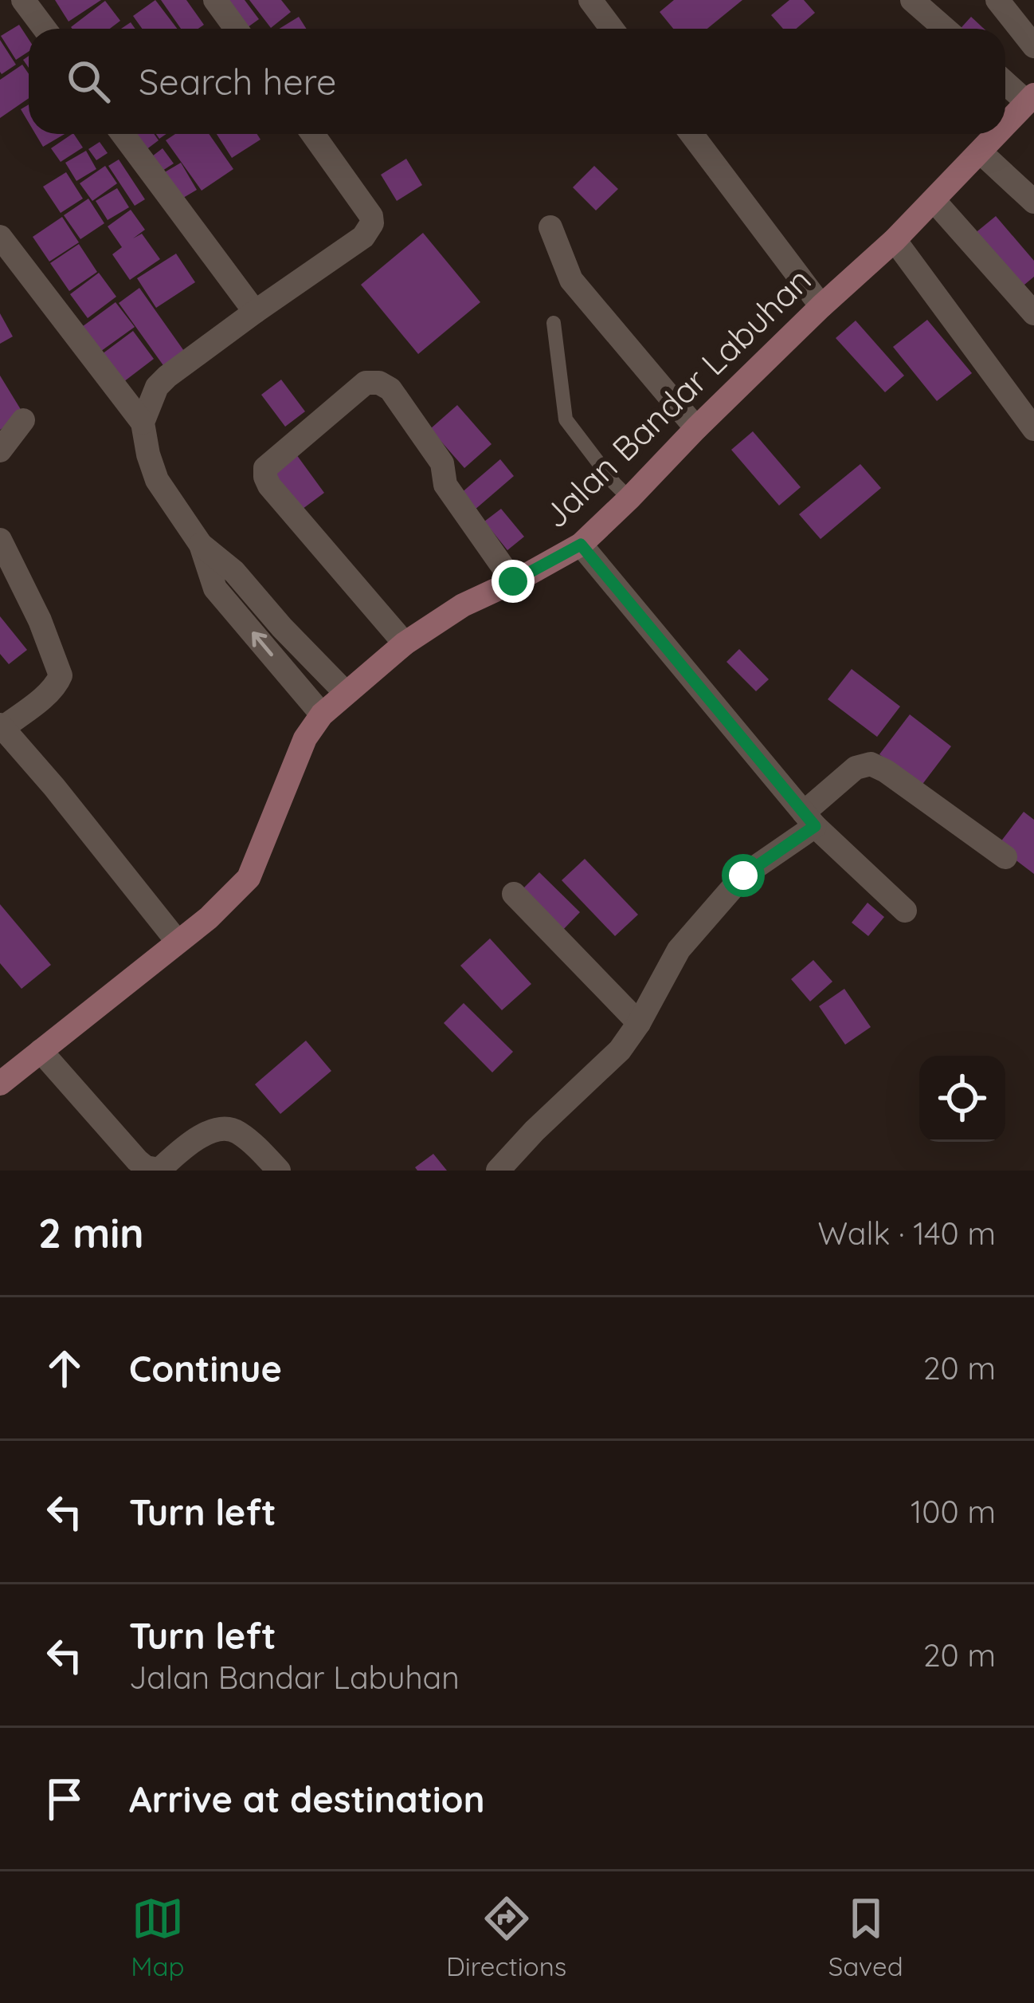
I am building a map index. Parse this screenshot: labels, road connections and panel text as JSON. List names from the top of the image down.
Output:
{
  "streets": {
    "main road": ["Jalan Bandar Labuhan"]
  },
  "page": {
    "search": "Search here",
    "heading": ["2 min", "Walk · 140 m"],
    "list": [
      ["Continue", "20 m"],
      ["Turn left", "100 m"],
      ["Turn left", "Jalan Bandar Labuhan", "20 m"],
      "Arrive at destination"
    ],
    "nav": ["Map", "Directions", "Saved"]
  }
}
